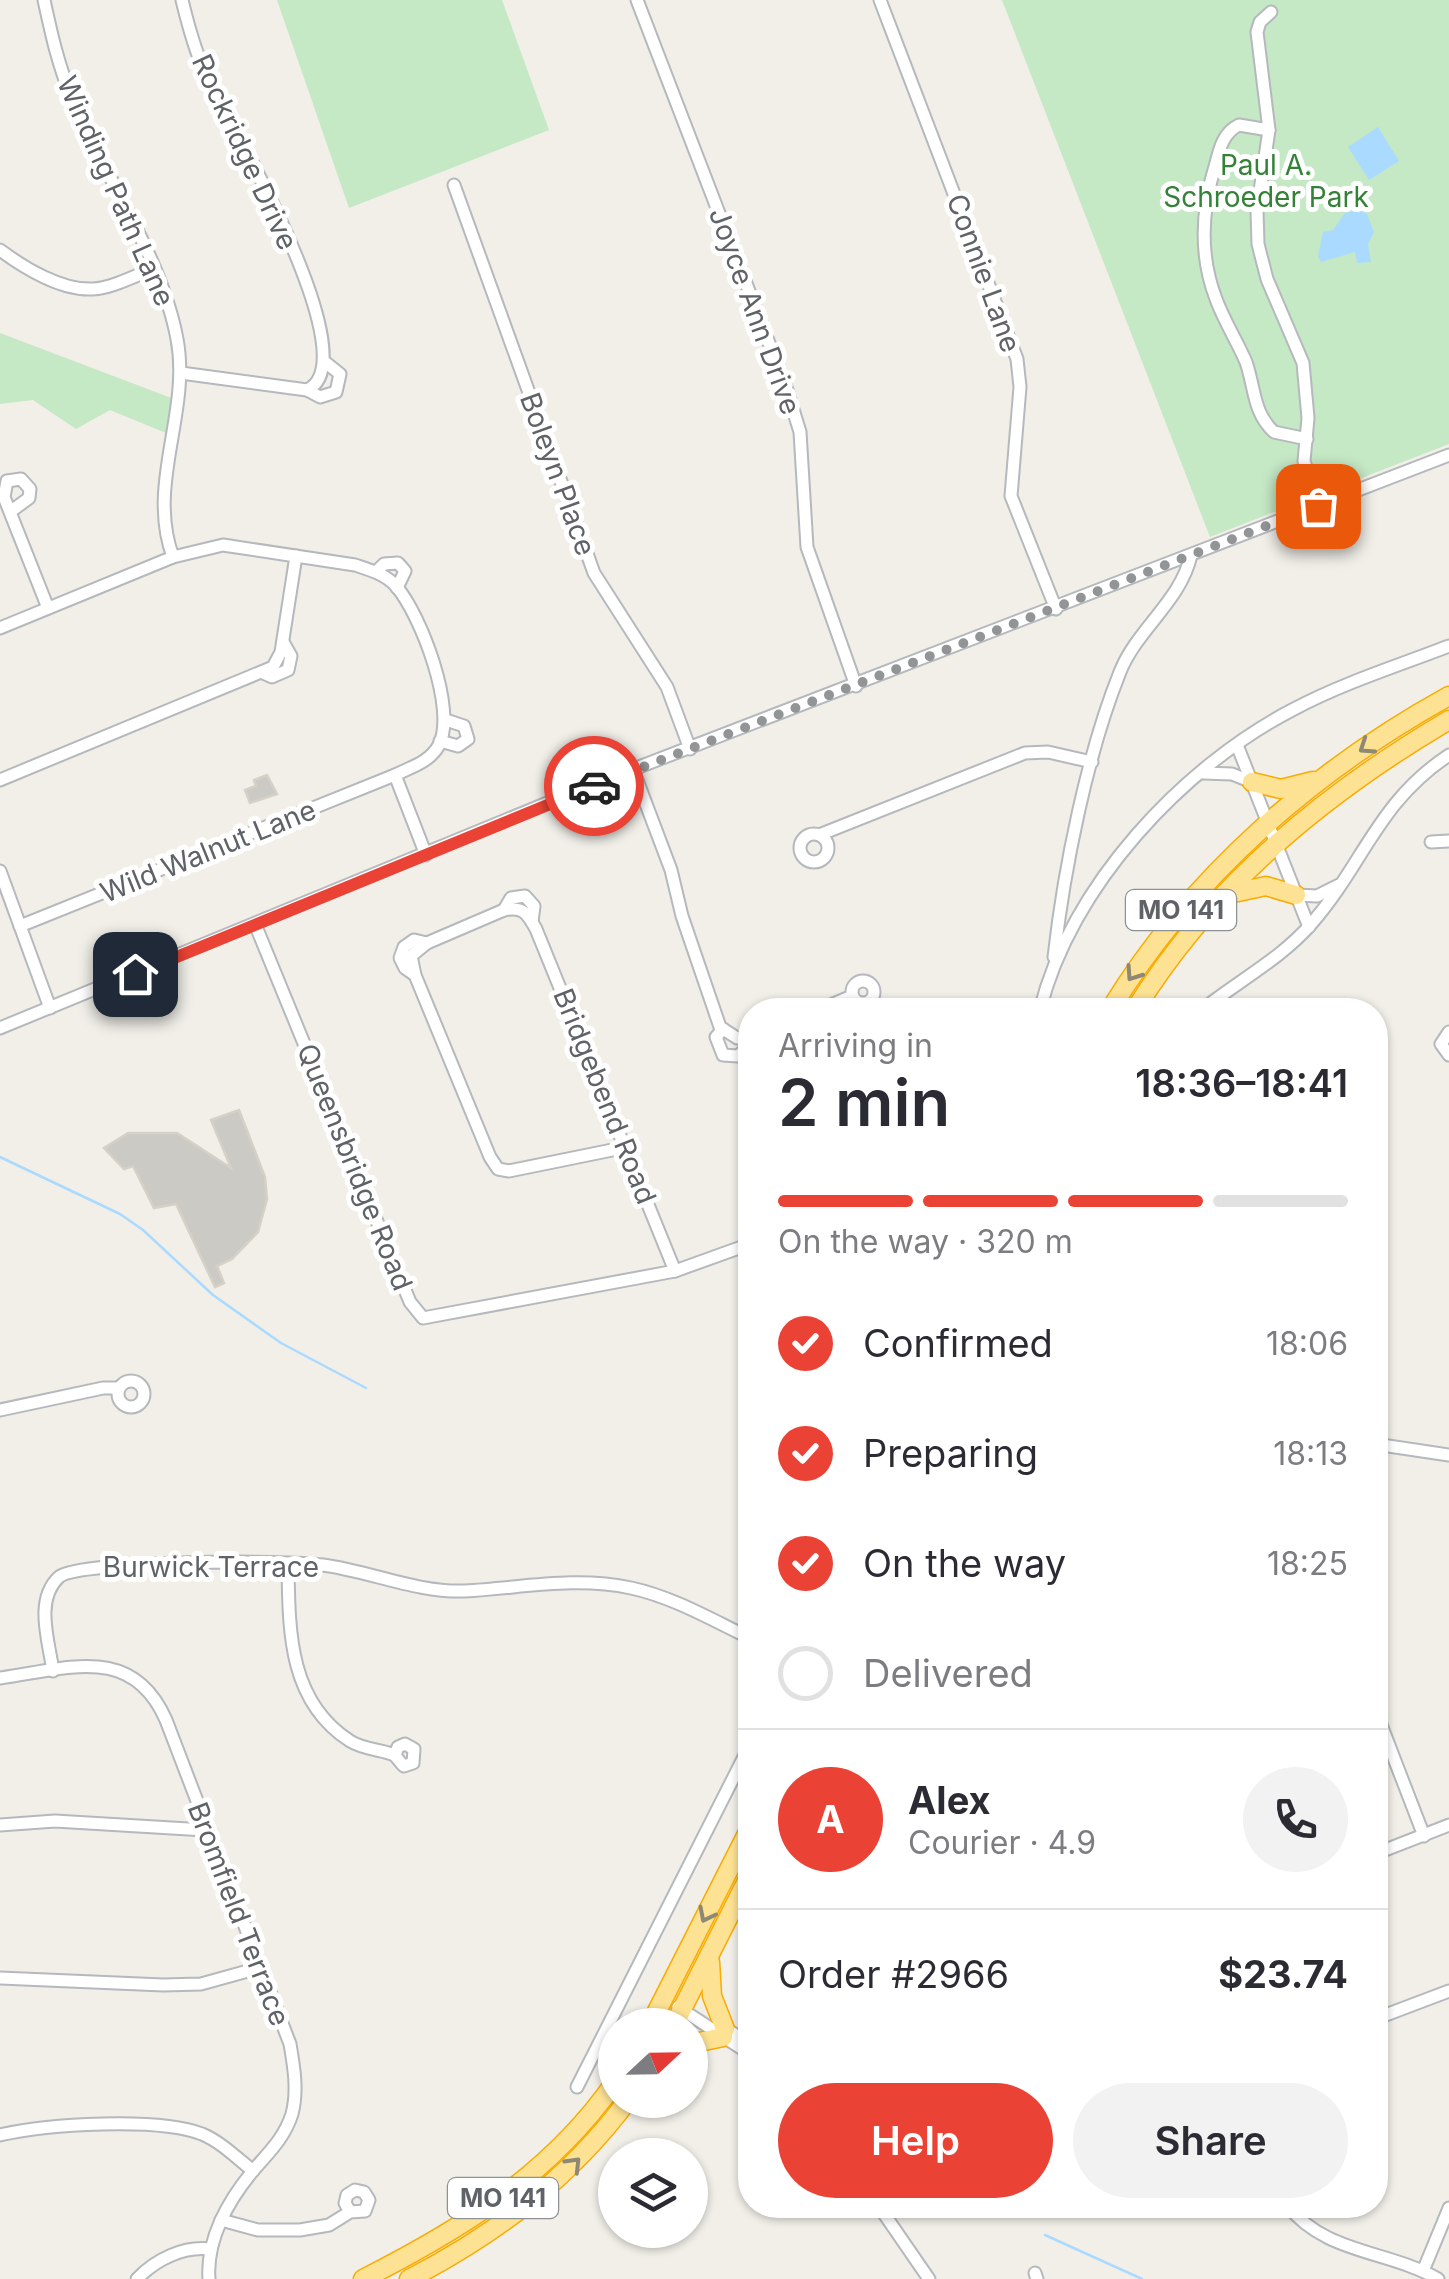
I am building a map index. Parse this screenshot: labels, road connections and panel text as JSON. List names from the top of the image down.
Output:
{
  "streets": {
    "highway": ["MO 141"],
    "street": [
      "Rockridge Drive",
      "Winding Path Lane",
      "Connie Lane",
      "Joyce Ann Drive",
      "Boleyn Place",
      "Wild Walnut Lane",
      "Bridgebend Road",
      "Queensbridge Road",
      "Burwick Terrace",
      "Bromfield Terrace"
    ]
  },
  "crossings": [
    ["Bridgebend Road", "Queensbridge Road"],
    ["Burwick Terrace", "Bromfield Terrace"]
  ],
  "parks": ["Paul A. Schroeder Park"],
  "north": "right",
  "page": {
    "heading": ["2 min", "Arriving in", "18:36–18:41"],
    "panel": [
      "Alex",
      "Courier · 4.9",
      "Order #2966",
      "$23.74"
    ],
    "bar": "On the way · 320 m",
    "list": [
      ["Confirmed", "18:06"],
      ["Preparing", "18:13"],
      ["On the way", "18:25"],
      "Delivered"
    ],
    "round": "A",
    "buttons": ["Help", "Share"]
  }
}
